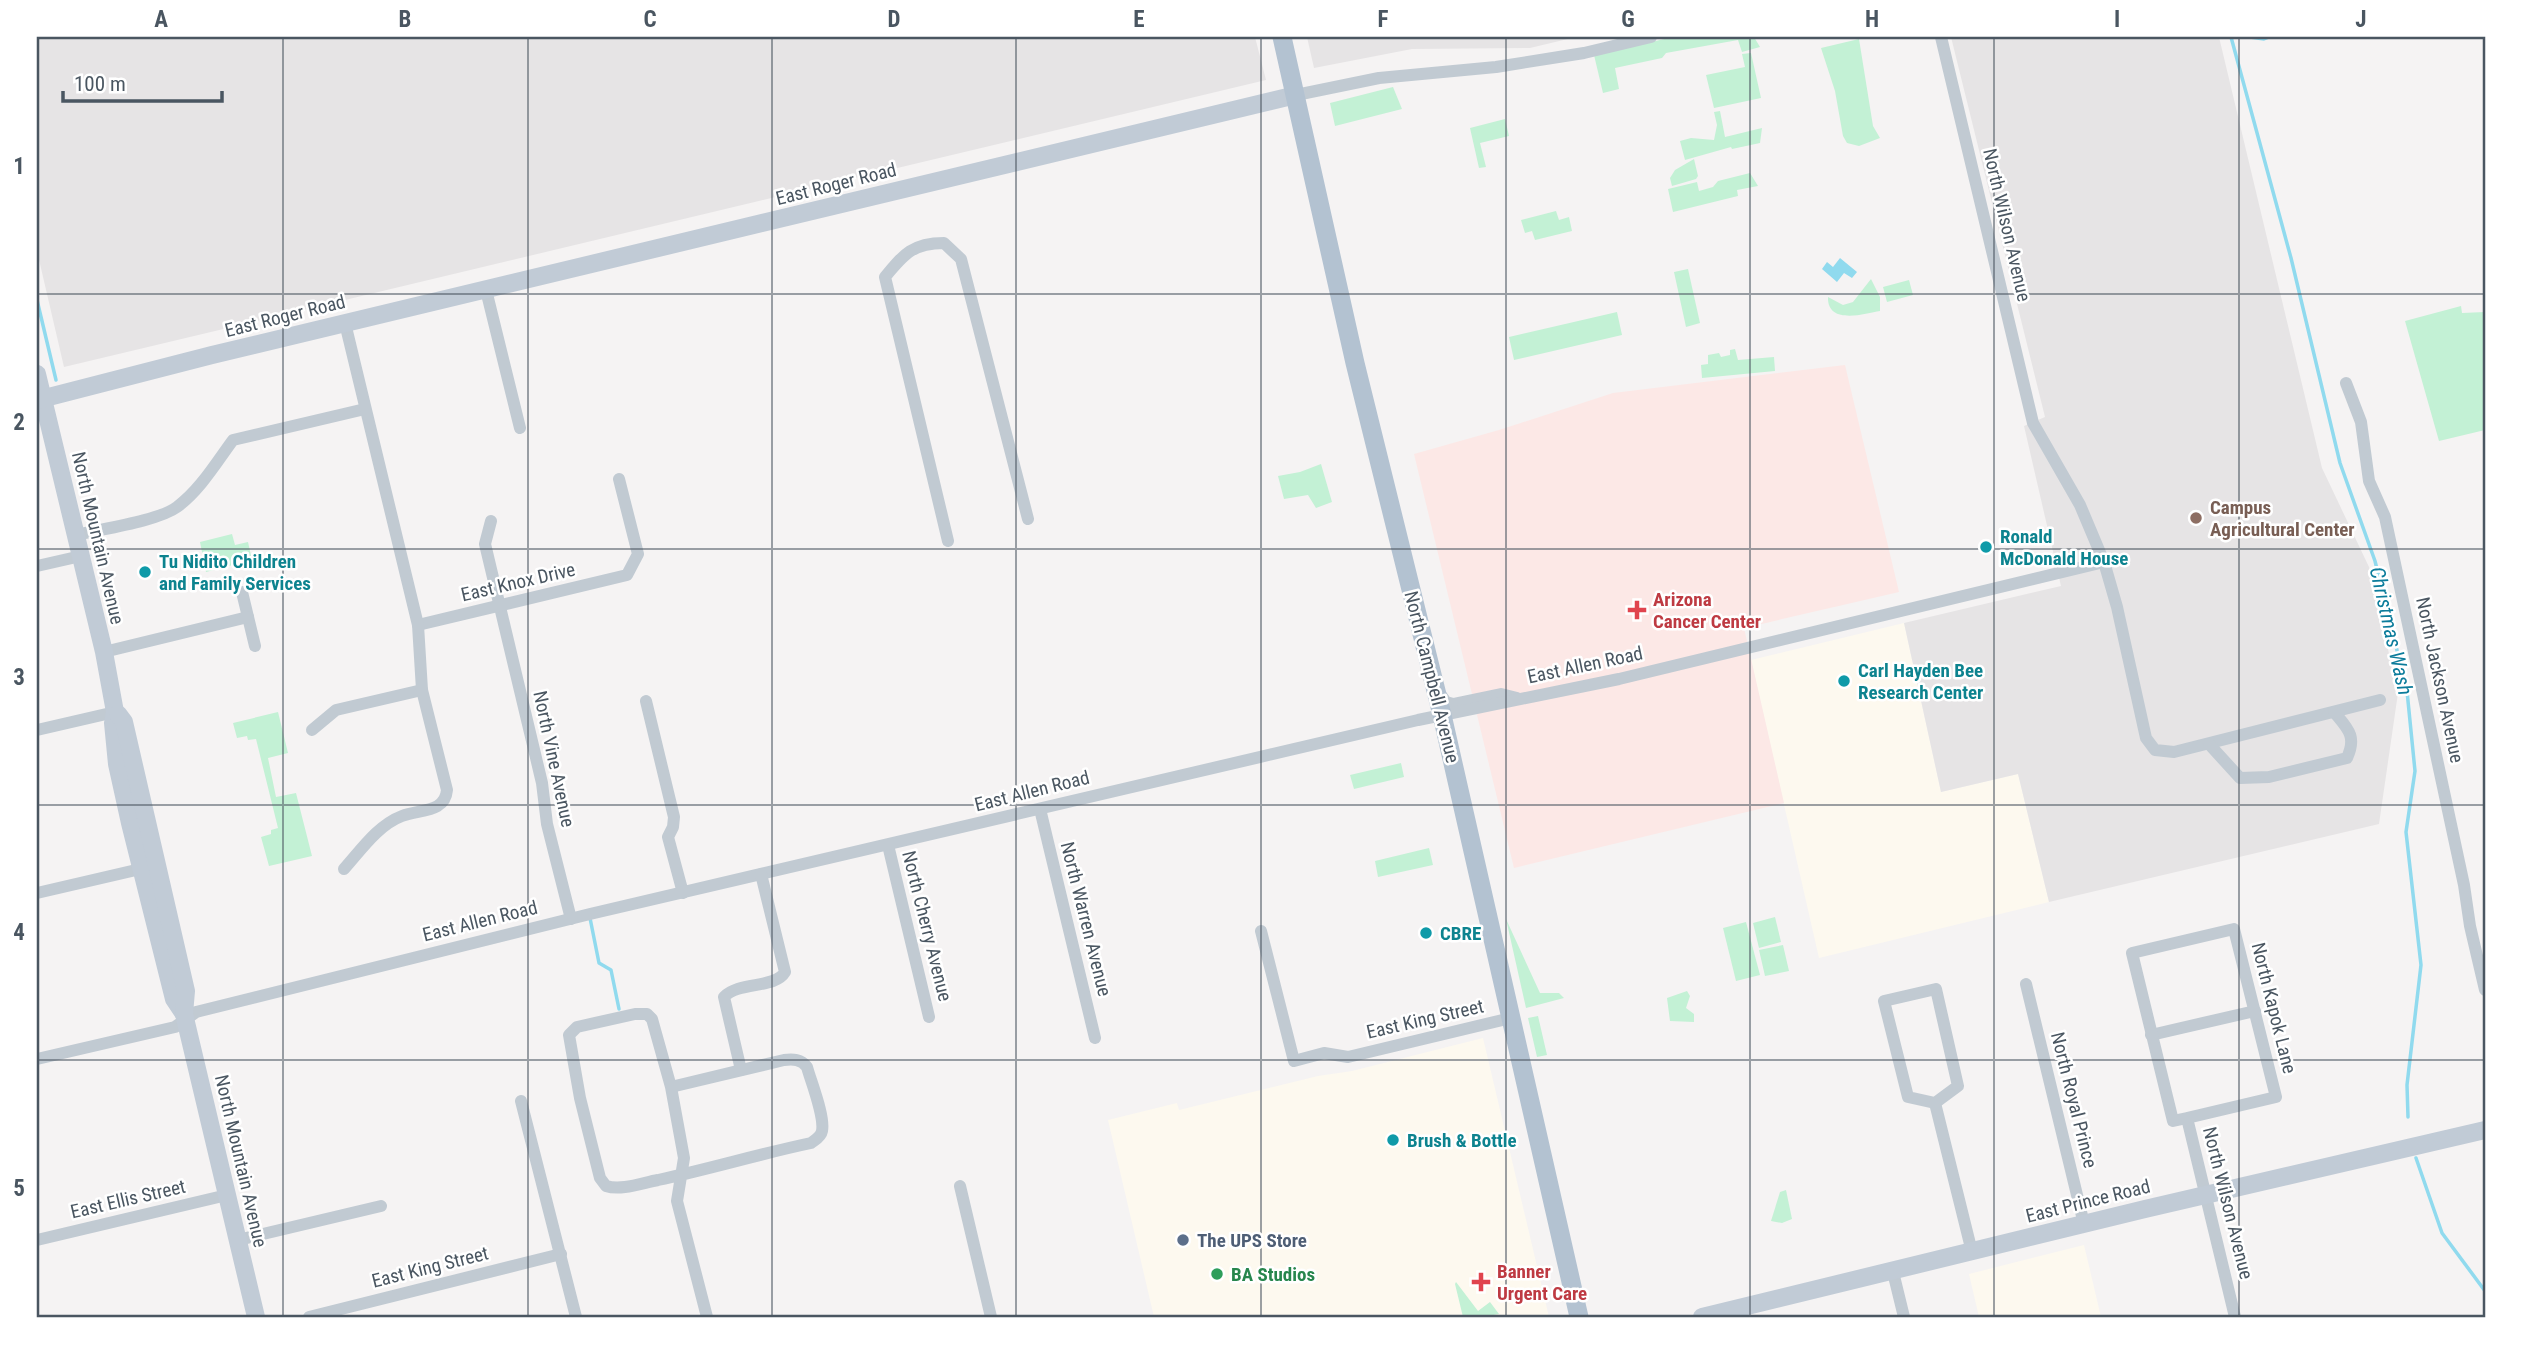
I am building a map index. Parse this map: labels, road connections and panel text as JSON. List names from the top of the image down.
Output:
{
  "streets": {
    "main road": ["North Campbell Avenue"],
    "street": [
      "East Roger Road",
      "North Wilson Avenue",
      "North Mountain Avenue",
      "East Knox Drive",
      "East Allen Road",
      "North Jackson Avenue",
      "North Vine Avenue",
      "North Warren Avenue",
      "North Cherry Avenue",
      "North Kapok Lane",
      "East King Street",
      "North Royal Prince",
      "East Ellis Street",
      "East Prince Road"
    ]
  },
  "crossings": [
    ["East Roger Road", "North Mountain Avenue"],
    ["East Roger Road", "North Campbell Avenue"],
    ["North Wilson Avenue", "East Allen Road"],
    ["North Wilson Avenue", "North Kapok Lane"],
    ["North Wilson Avenue", "East Prince Road"],
    ["North Mountain Avenue", "East Allen Road"],
    ["North Mountain Avenue", "East Ellis Street"],
    ["East Knox Drive", "North Vine Avenue"],
    ["East Allen Road", "North Campbell Avenue"],
    ["East Allen Road", "North Vine Avenue"],
    ["East Allen Road", "North Warren Avenue"],
    ["East Allen Road", "North Cherry Avenue"],
    ["North Campbell Avenue", "East King Street"],
    ["North Royal Prince", "East Prince Road"]
  ],
  "water": ["Christmas Wash"],
  "places": {
    "other": [
      "Campus Agricultural Center",
      "Ronald McDonald House",
      "Tu Nidito Children and Family Services",
      "Carl Hayden Bee Research Center",
      "CBRE",
      "Brush & Bottle",
      "The UPS Store",
      "BA Studios"
    ],
    "health": ["Arizona Cancer Center", "Banner Urgent Care"]
  },
  "scale_bar": "100 m",
  "grid": {
    "columns": [
      "A",
      "B",
      "C",
      "D",
      "E",
      "F",
      "G",
      "H",
      "I",
      "J"
    ],
    "rows": [
      "1",
      "2",
      "3",
      "4",
      "5"
    ]
  }
}
